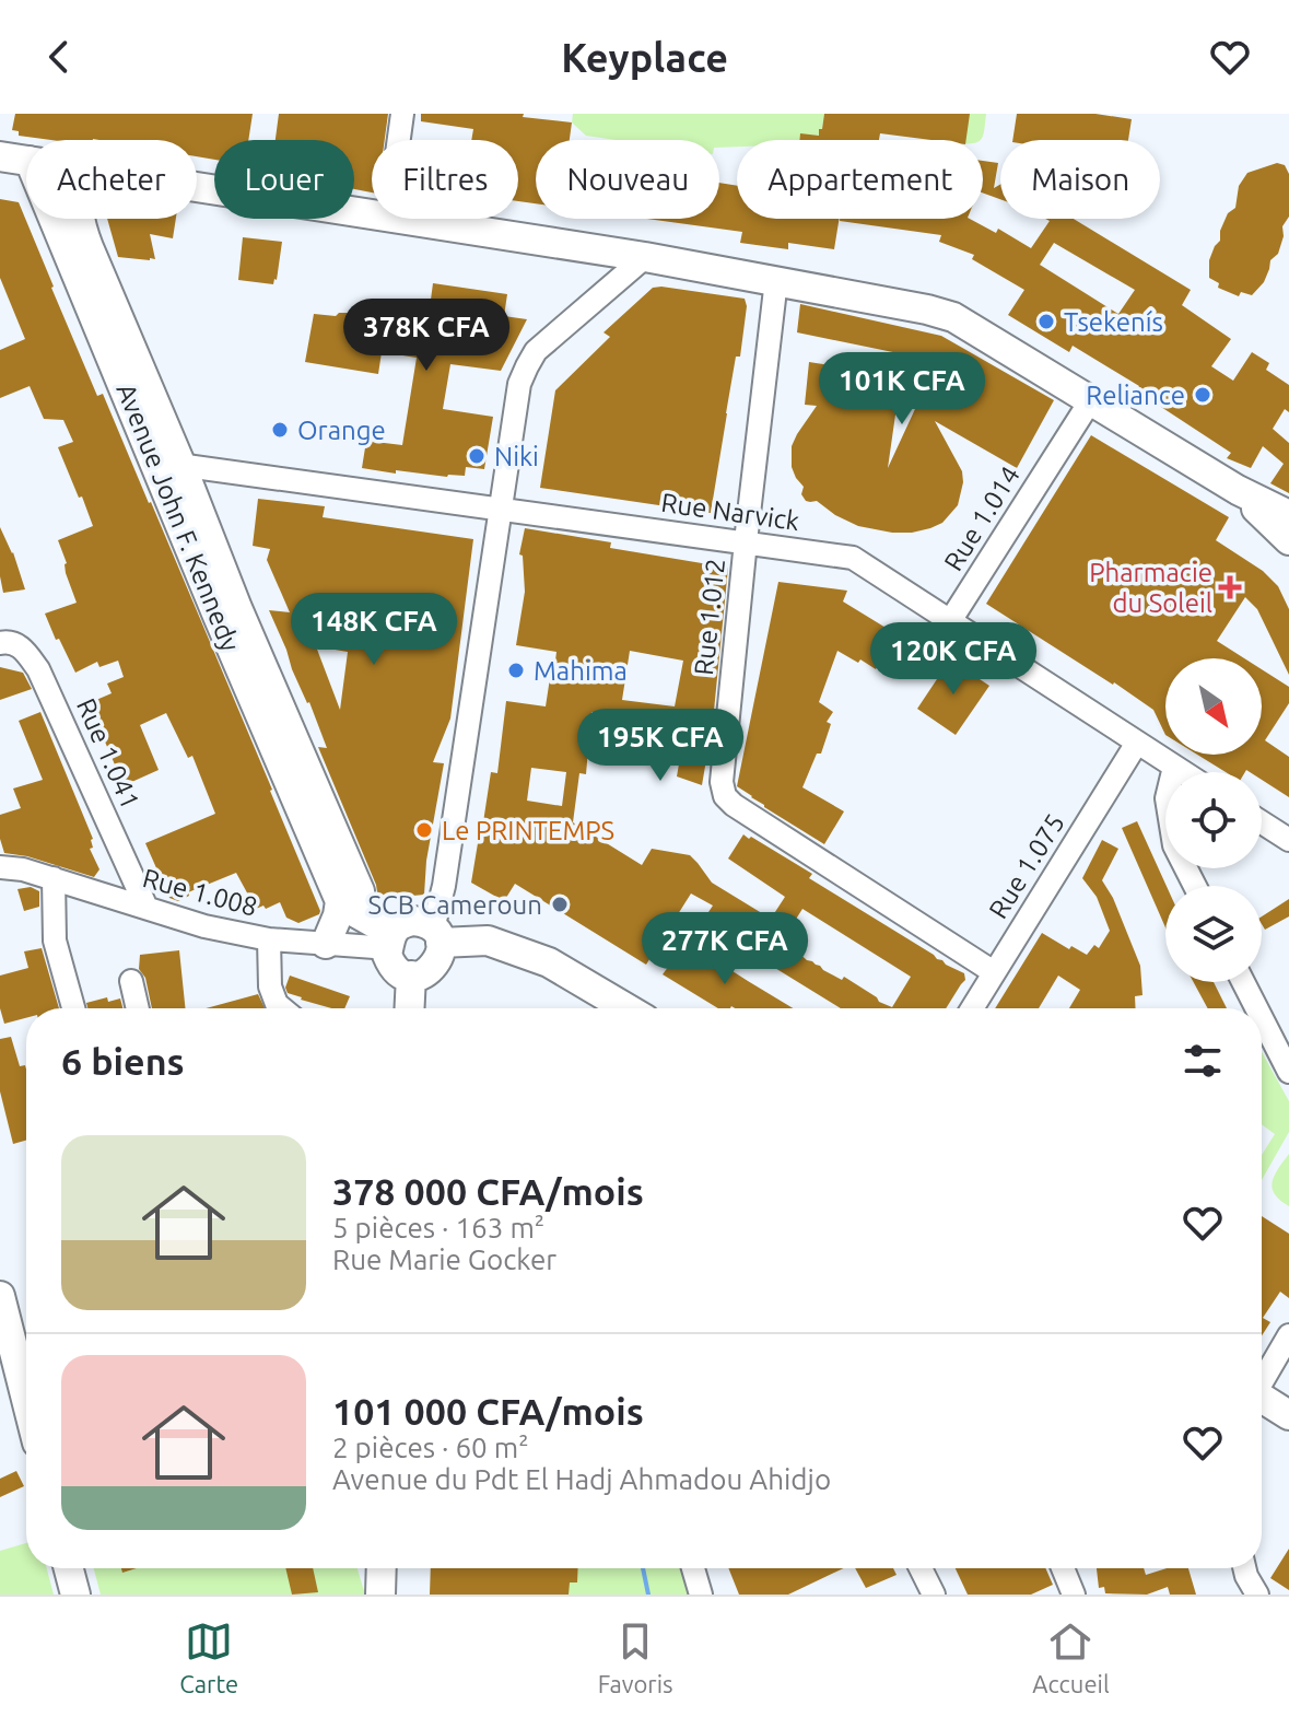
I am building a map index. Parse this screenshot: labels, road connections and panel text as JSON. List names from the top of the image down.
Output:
{
  "streets": {
    "main road": ["Avenue John F. Kennedy"],
    "street": [
      "Rue Narvick",
      "Rue 1.014",
      "Rue 1.012",
      "Rue 1.041",
      "Rue 1.075",
      "Rue 1.008"
    ]
  },
  "crossings": [
    ["Rue Narvick", "Avenue John F. Kennedy"],
    ["Rue Narvick", "Rue 1.014"],
    ["Rue Narvick", "Rue 1.012"],
    ["Rue Narvick", "Rue 1.075"],
    ["Rue 1.012", "Rue 1.075"],
    ["Rue 1.041", "Rue 1.008"]
  ],
  "places": {
    "other": [
      "Tsekenís",
      "Reliance",
      "Orange",
      "Niki",
      "Mahima",
      "Le PRINTEMPS",
      "SCB Cameroun"
    ],
    "health": ["Pharmacie du Soleil"]
  },
  "north": "bottom right",
  "page": {
    "header": "Keyplace",
    "chip": [
      "Acheter",
      "Louer",
      "Filtres",
      "Nouveau",
      "Appartement",
      "Maison"
    ],
    "price": [
      "378K CFA",
      "101K CFA",
      "148K CFA",
      "120K CFA",
      "195K CFA",
      "277K CFA"
    ],
    "heading": "6 biens",
    "list": [
      {
        "name": "378 000 CFA/mois",
        "note": "5 pièces · 163 m² · Rue Marie Gocker"
      },
      {
        "name": "101 000 CFA/mois",
        "note": "2 pièces · 60 m² · Avenue du Pdt El Hadj Ahmadou Ahidjo"
      }
    ],
    "tabs": ["Carte", "Favoris", "Accueil"]
  }
}
